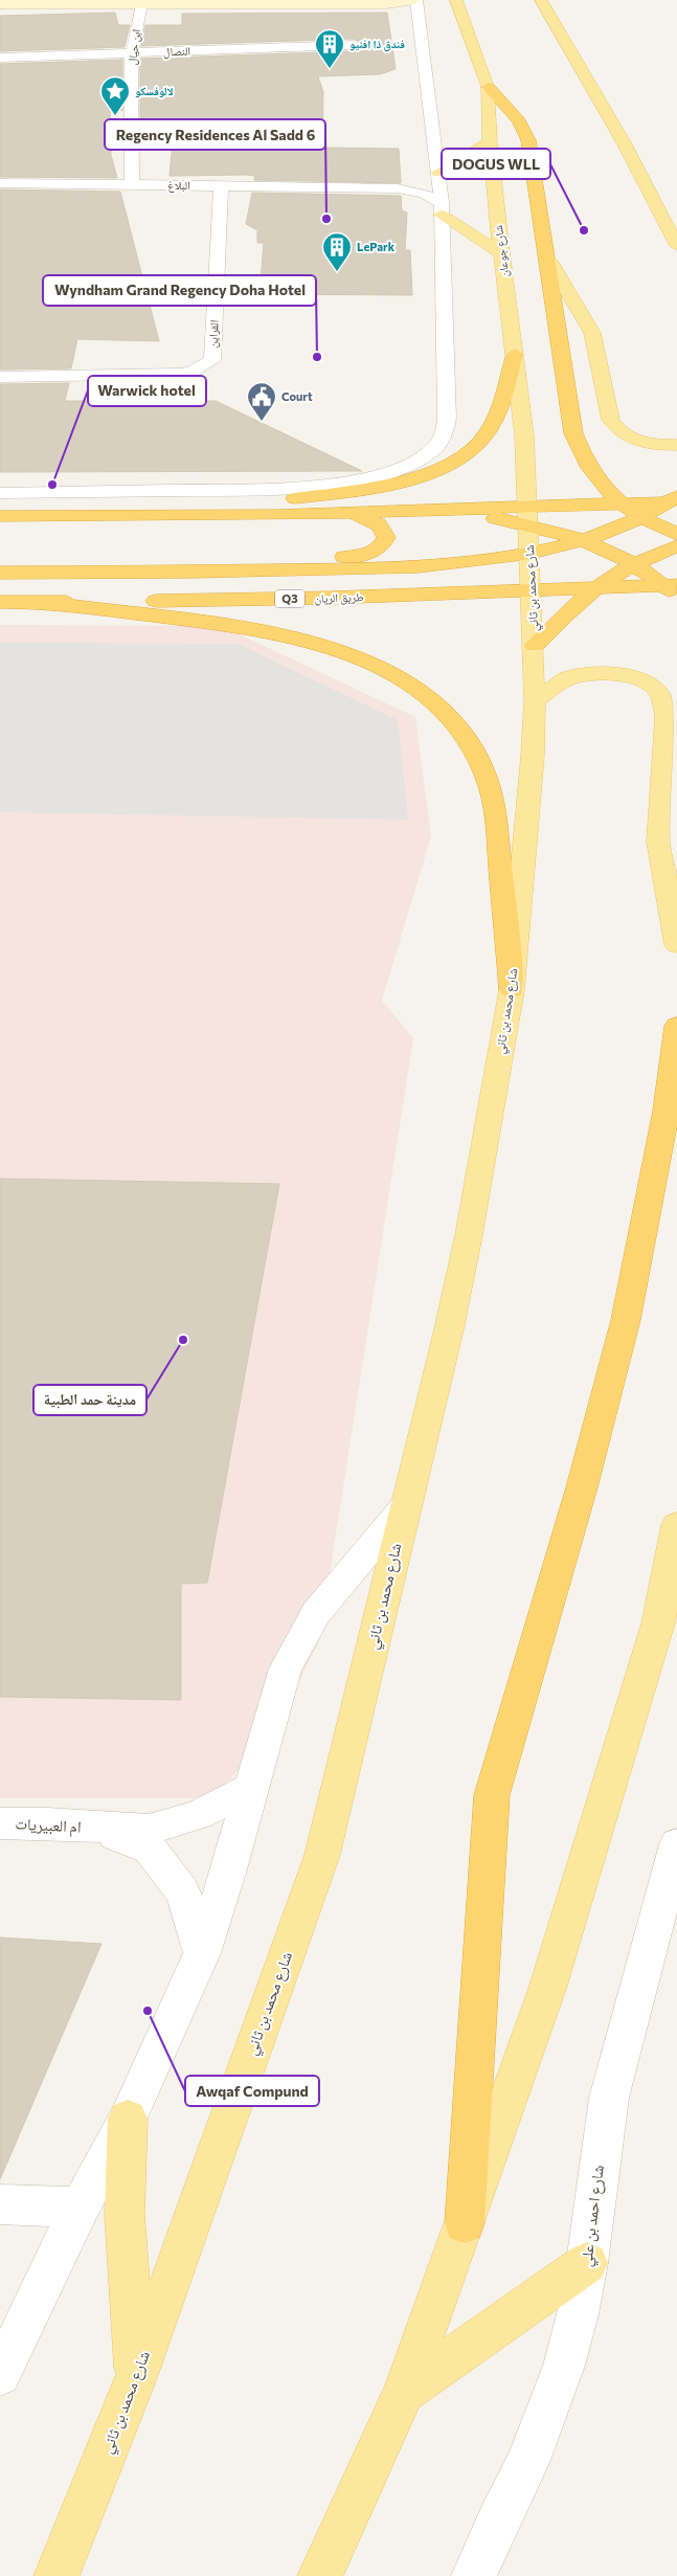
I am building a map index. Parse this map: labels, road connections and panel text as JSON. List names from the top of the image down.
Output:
{
  "streets": {
    "highway": ["طريق الريان", "Q3"],
    "main road": ["شارع جوعان", "شارع محمد بن ثاني"],
    "street": [
      "ابن حيال",
      "النصال",
      "البلاغ",
      "القراين",
      "ام العبيريات",
      "شارع احمد بن علي"
    ]
  },
  "crossings": [
    ["ابن حيال", "النصال"],
    ["ابن حيال", "البلاغ"],
    ["البلاغ", "القراين"],
    ["شارع جوعان", "شارع محمد بن ثاني"],
    ["شارع محمد بن ثاني", "طريق الريان"],
    ["شارع محمد بن ثاني", "ام العبيريات"]
  ],
  "places": {
    "building": ["فندق ذا افنيو", "LePark"],
    "place": ["لالوفسكو"],
    "other": [
      "Regency Residences Al Sadd 6",
      "DOGUS WLL",
      "Wyndham Grand Regency Doha Hotel",
      "Warwick hotel",
      "مدينة حمد الطبية",
      "Awqaf Compund"
    ],
    "public building": ["Court"]
  }
}
